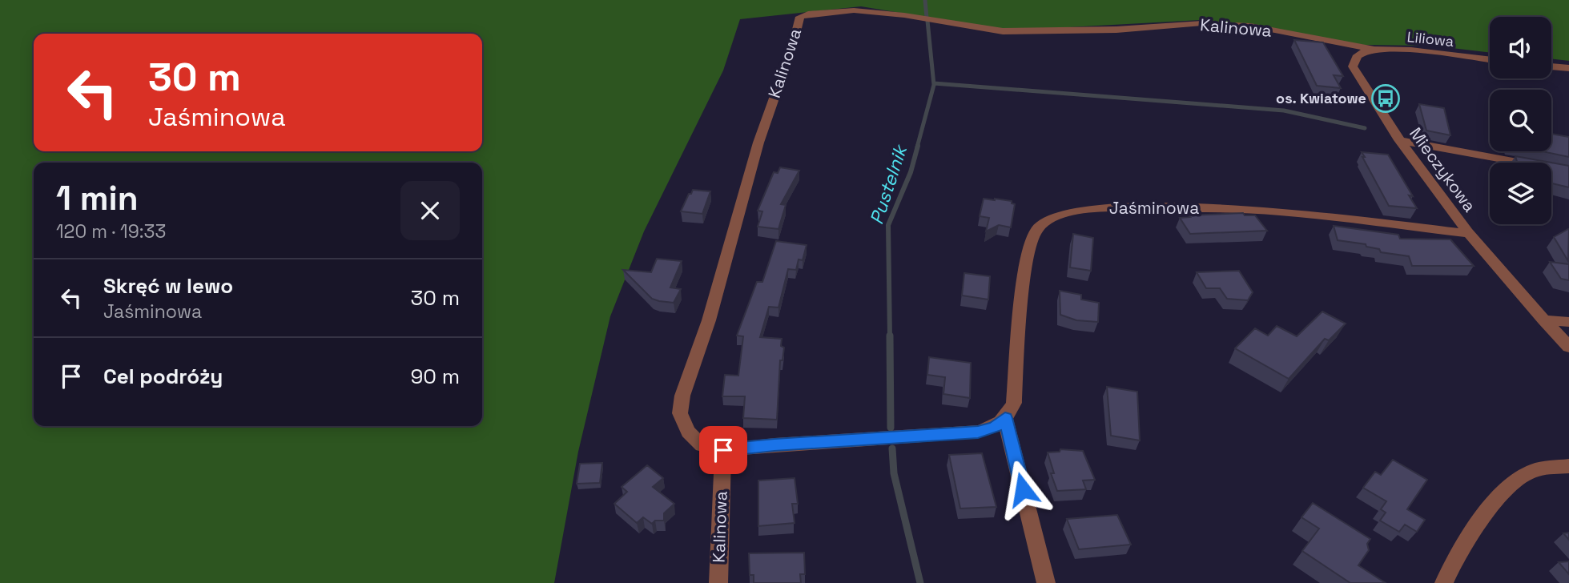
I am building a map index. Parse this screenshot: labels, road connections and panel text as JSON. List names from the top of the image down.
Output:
{
  "streets": {
    "street": [
      "Kalinowa",
      "Liliowa",
      "Mieczykowa",
      "Jaśminowa"
    ]
  },
  "crossings": [
    ["Kalinowa", "Liliowa"],
    ["Liliowa", "Mieczykowa"],
    ["Mieczykowa", "Jaśminowa"]
  ],
  "water": ["Pustelnik"],
  "places": {
    "bus stop": ["os. Kwiatowe"]
  },
  "page": {
    "turn": ["30 m", "Jaśminowa"],
    "heading": ["1 min", "120 m · 19:33"],
    "list": [
      {
        "name": "Skręć w lewo",
        "note": "Jaśminowa",
        "value": "30 m"
      },
      {
        "name": "Cel podróży",
        "value": "90 m"
      }
    ]
  }
}
